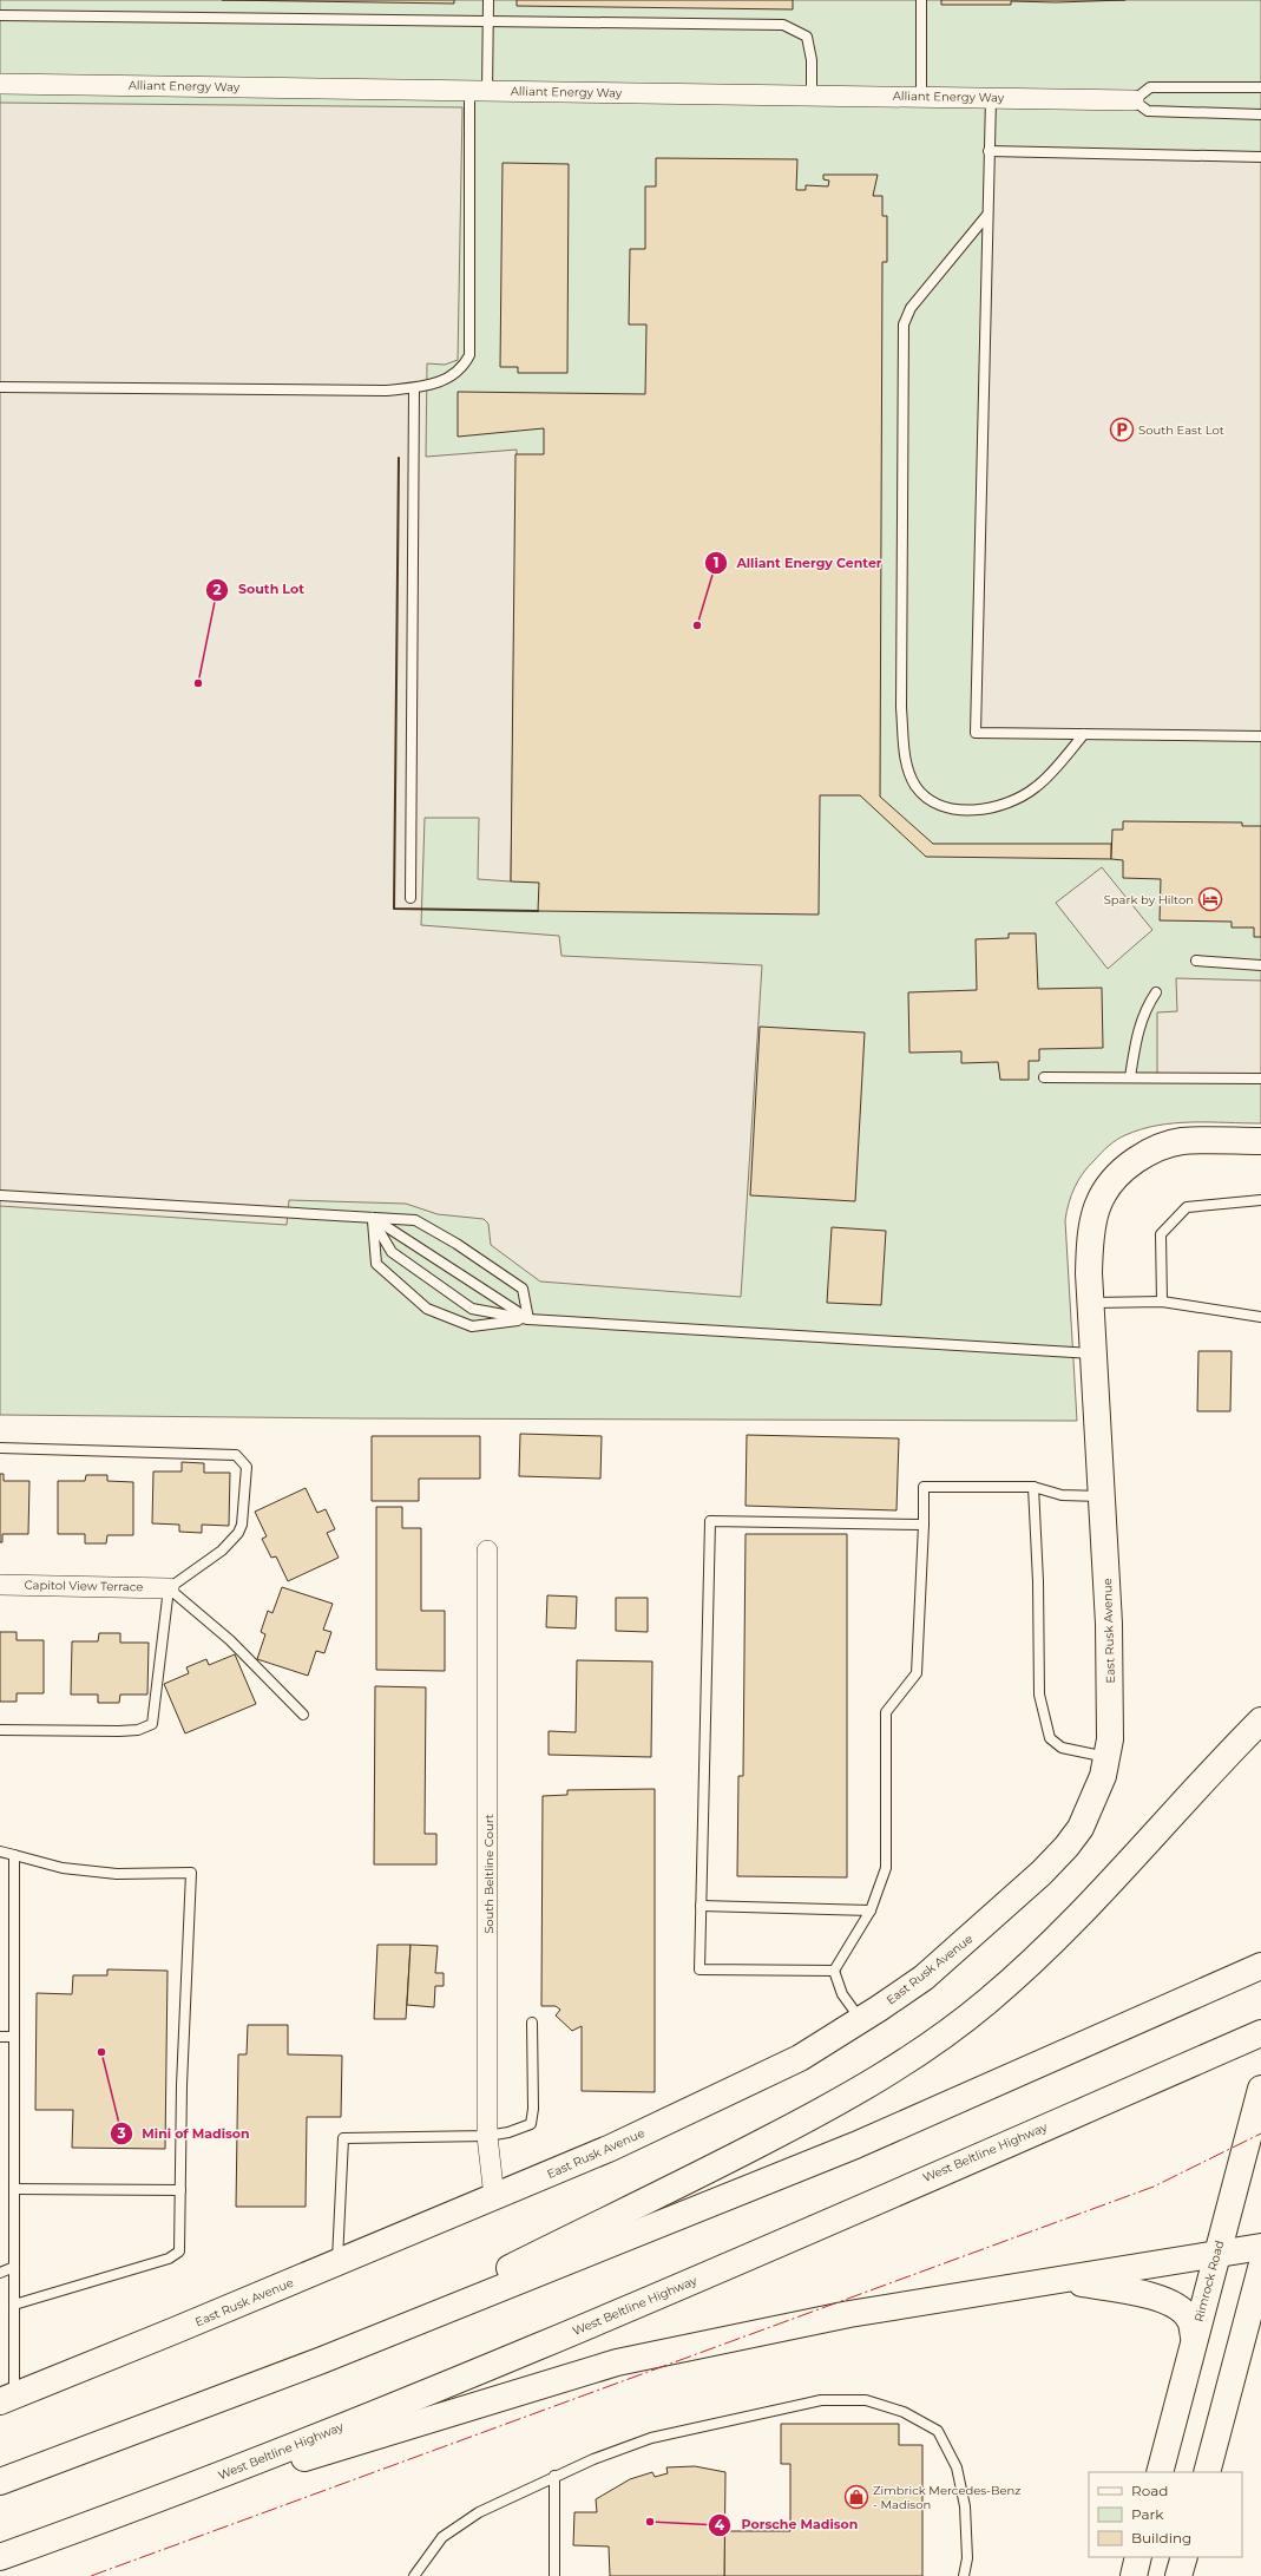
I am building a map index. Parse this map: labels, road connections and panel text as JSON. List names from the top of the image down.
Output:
{
  "streets": {
    "main road": ["East Rusk Avenue", "West Beltline Highway", "Rimrock Road"],
    "street": ["Alliant Energy Way", "Capitol View Terrace", "South Beltline Court"]
  },
  "crossings": [
    ["East Rusk Avenue", "South Beltline Court"]
  ],
  "places": {
    "parking": ["South East Lot"],
    "other": [
      "Alliant Energy Center",
      "South Lot",
      "Mini of Madison",
      "Porsche Madison"
    ],
    "hotel": ["Spark by Hilton"],
    "shop": ["Zimbrick Mercedes-Benz - Madison"]
  },
  "legend": ["Road", "Park", "Building"]
}
